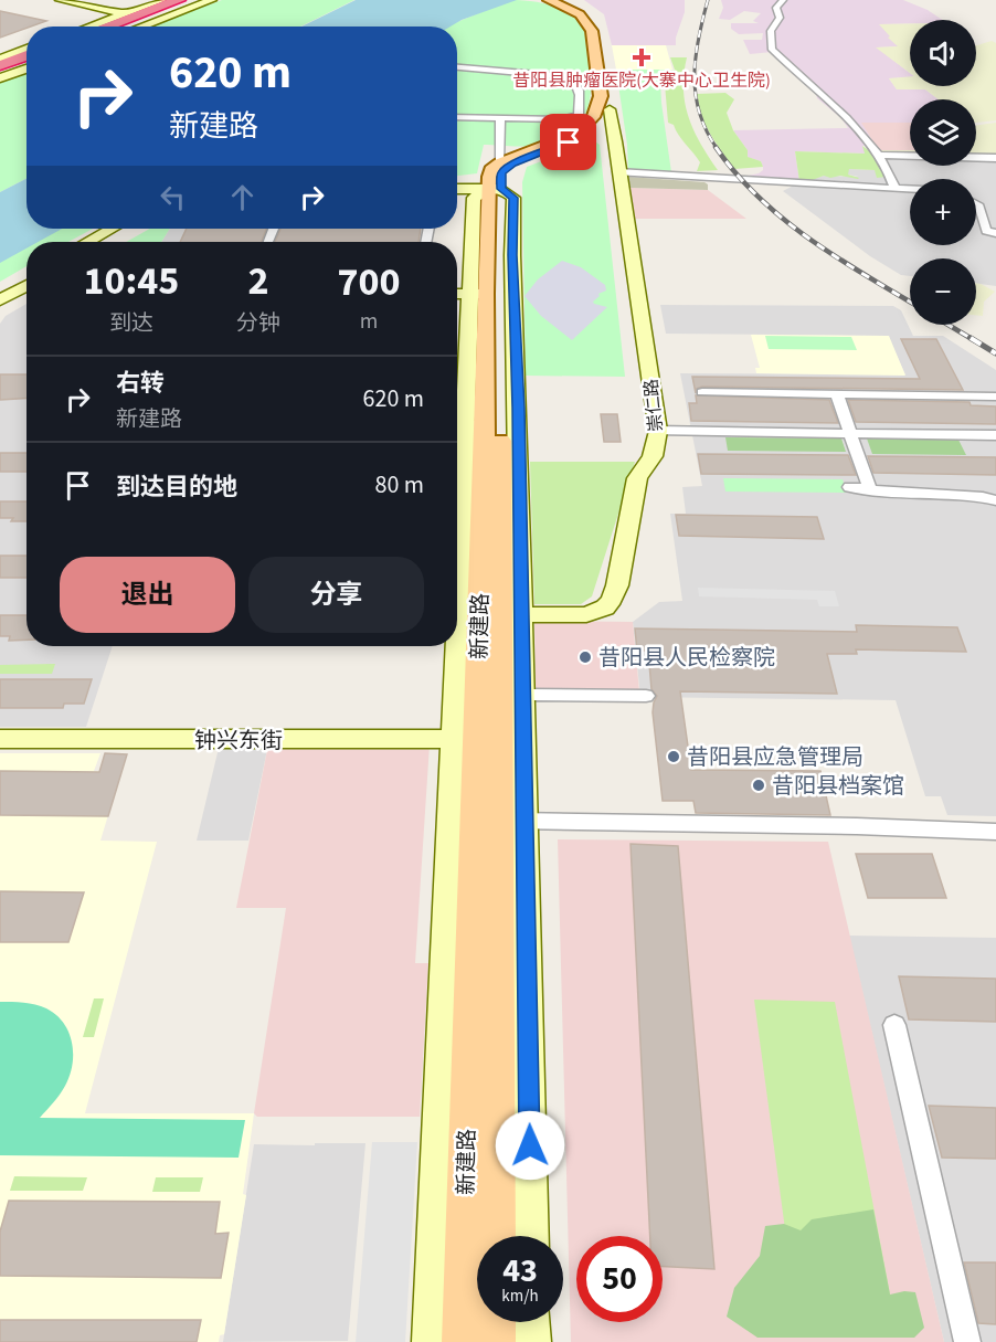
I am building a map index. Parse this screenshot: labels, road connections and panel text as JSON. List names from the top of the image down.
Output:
{
  "streets": {
    "main road": ["崇仁路", "新建路", "钟兴东街"]
  },
  "crossings": [
    ["崇仁路", "新建路"],
    ["新建路", "钟兴东街"]
  ],
  "places": {
    "health": ["昔阳县肿瘤医院(大寨中心卫生院)"],
    "other": ["昔阳县人民检察院", "昔阳县应急管理局", "昔阳县档案馆"]
  },
  "page": {
    "map_buttons": ["+", "−"],
    "turn": ["620 m", "新建路"],
    "eta": [
      "10:45",
      "到达",
      "2",
      "分钟",
      "700",
      "m"
    ],
    "list": [
      {
        "name": "右转",
        "note": "新建路",
        "value": "620 m"
      },
      {
        "name": "到达目的地",
        "value": "80 m"
      }
    ],
    "buttons": ["退出", "分享"],
    "speed": "43 km/h",
    "limit": "50"
  }
}
